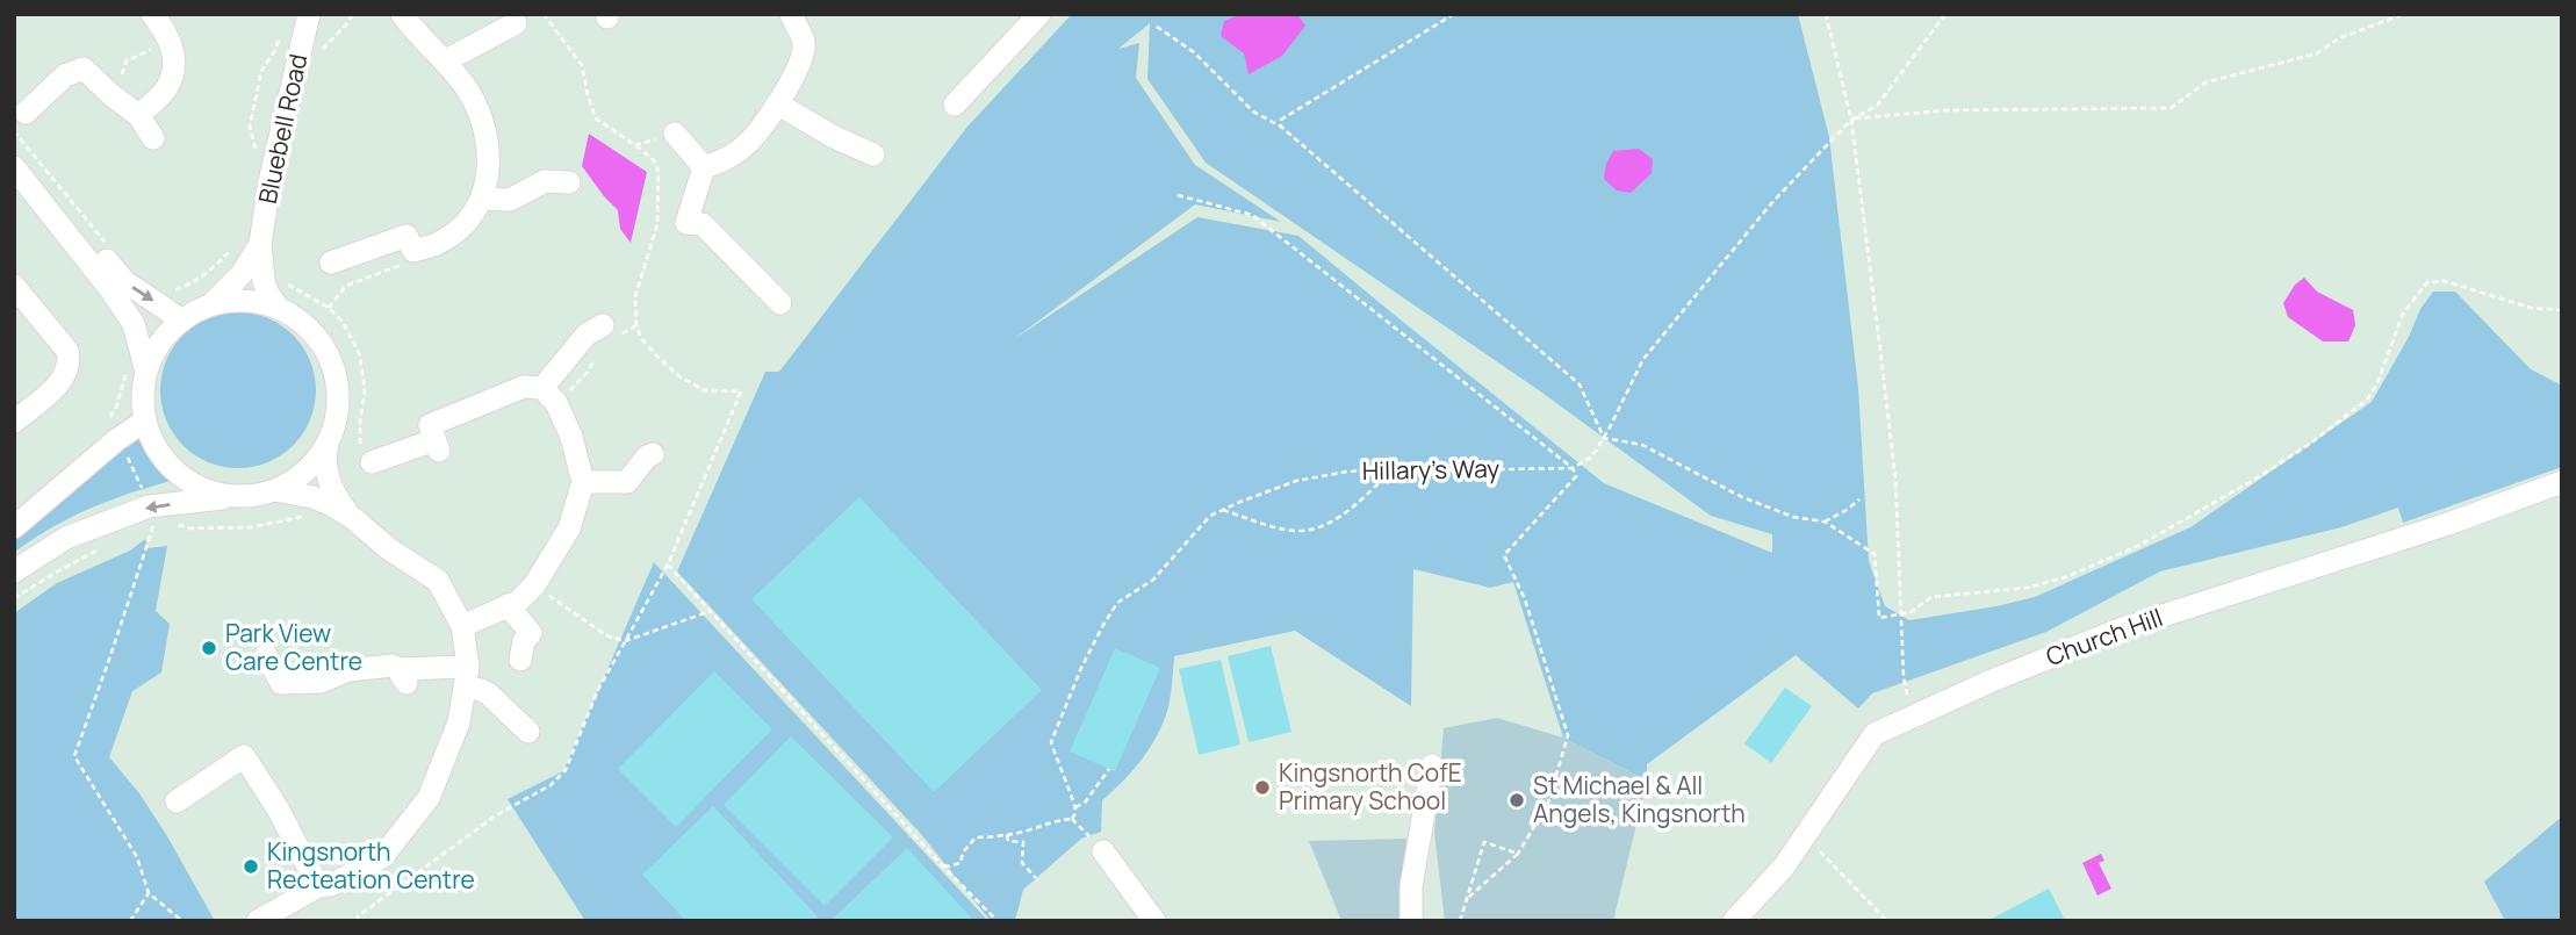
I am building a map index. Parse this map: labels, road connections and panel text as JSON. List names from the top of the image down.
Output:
{
  "streets": {
    "street": ["Bluebell Road", "Church Hill"],
    "path": ["Hillary's Way"]
  },
  "places": [
    "Park View Care Centre",
    "Kingsnorth CofE Primary School",
    "St Michael & All Angels, Kingsnorth",
    "Kingsnorth Recteation Centre"
  ]
}
